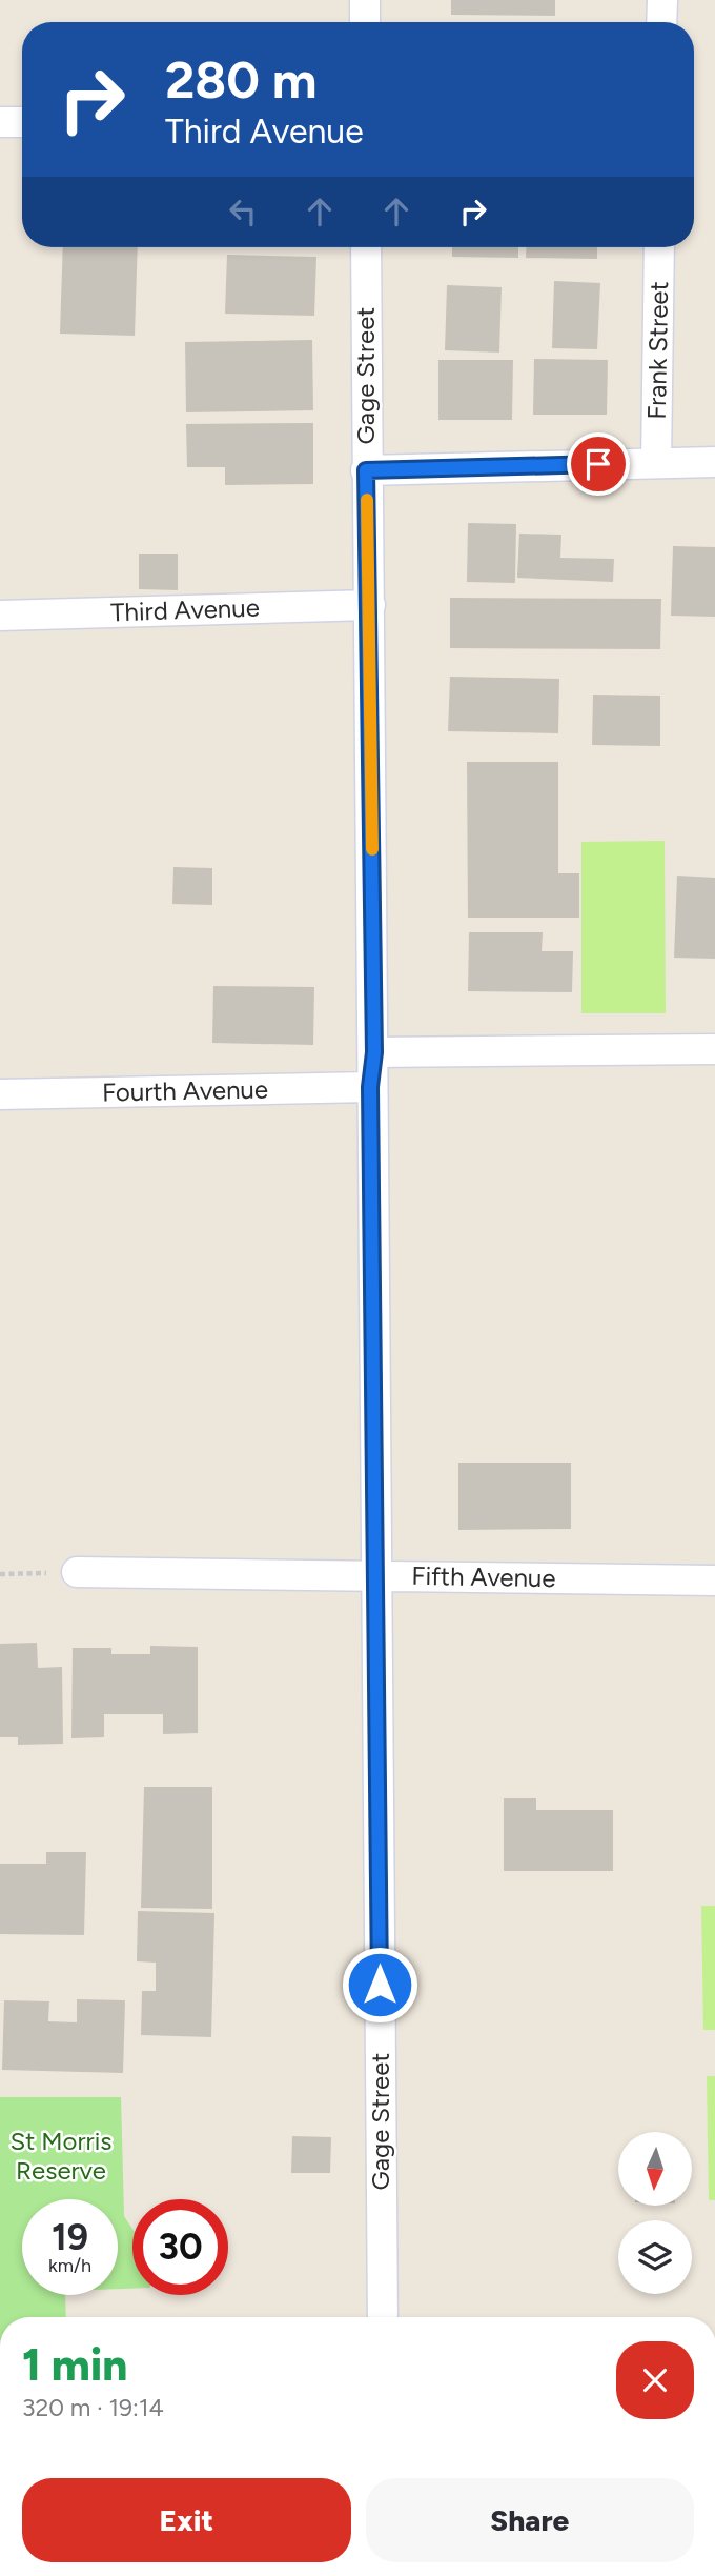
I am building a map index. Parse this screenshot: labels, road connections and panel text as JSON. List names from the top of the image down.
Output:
{
  "streets": {
    "street": [
      "Frank Street",
      "Gage Street",
      "Third Avenue",
      "Fourth Avenue",
      "Fifth Avenue"
    ]
  },
  "crossings": [
    ["Gage Street", "Third Avenue"],
    ["Gage Street", "Fourth Avenue"],
    ["Gage Street", "Fifth Avenue"]
  ],
  "parks": ["St Morris Reserve"],
  "north": "bottom",
  "page": {
    "turn": ["280 m", "Third Avenue"],
    "speed": "19 km/h",
    "limit": "30",
    "heading": ["1 min", "320 m · 19:14"],
    "buttons": ["Exit", "Share"]
  }
}
